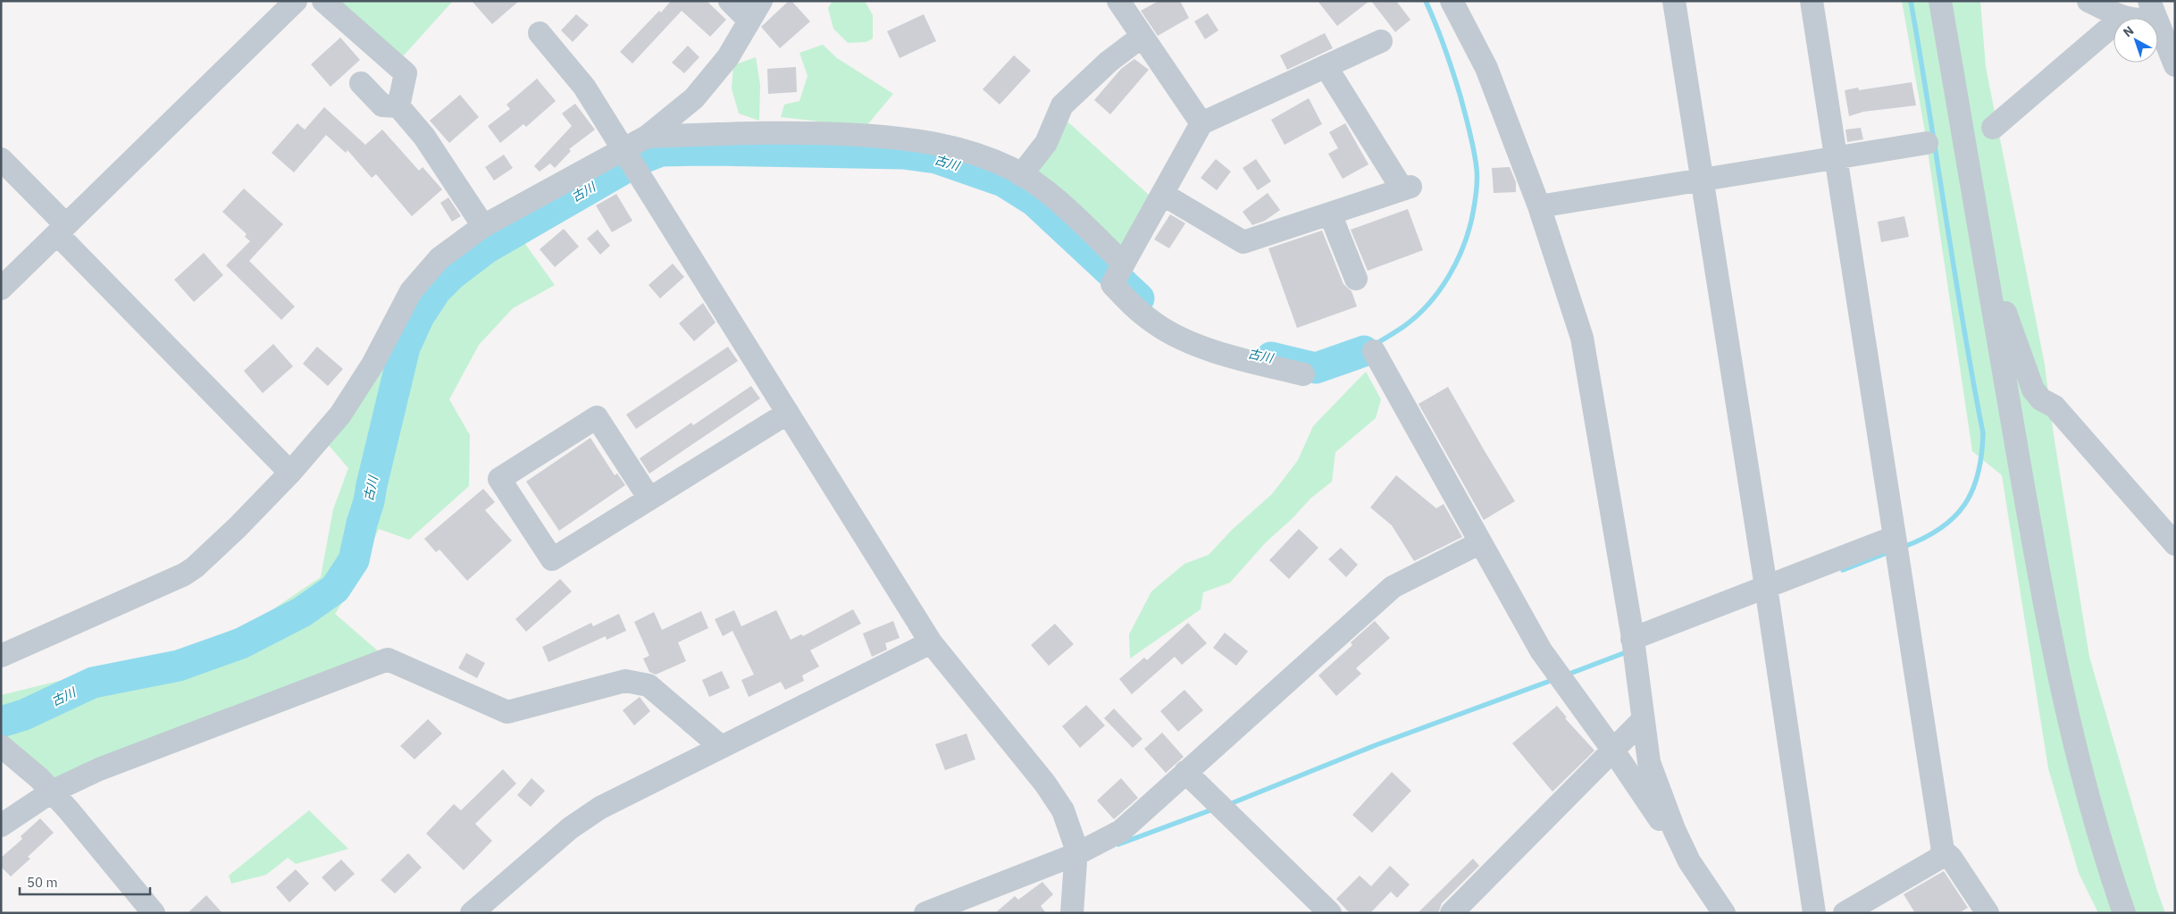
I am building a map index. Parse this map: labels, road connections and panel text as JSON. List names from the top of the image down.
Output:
{
  "water": ["古川"],
  "scale_bar": "50 m",
  "north": "top left"
}
